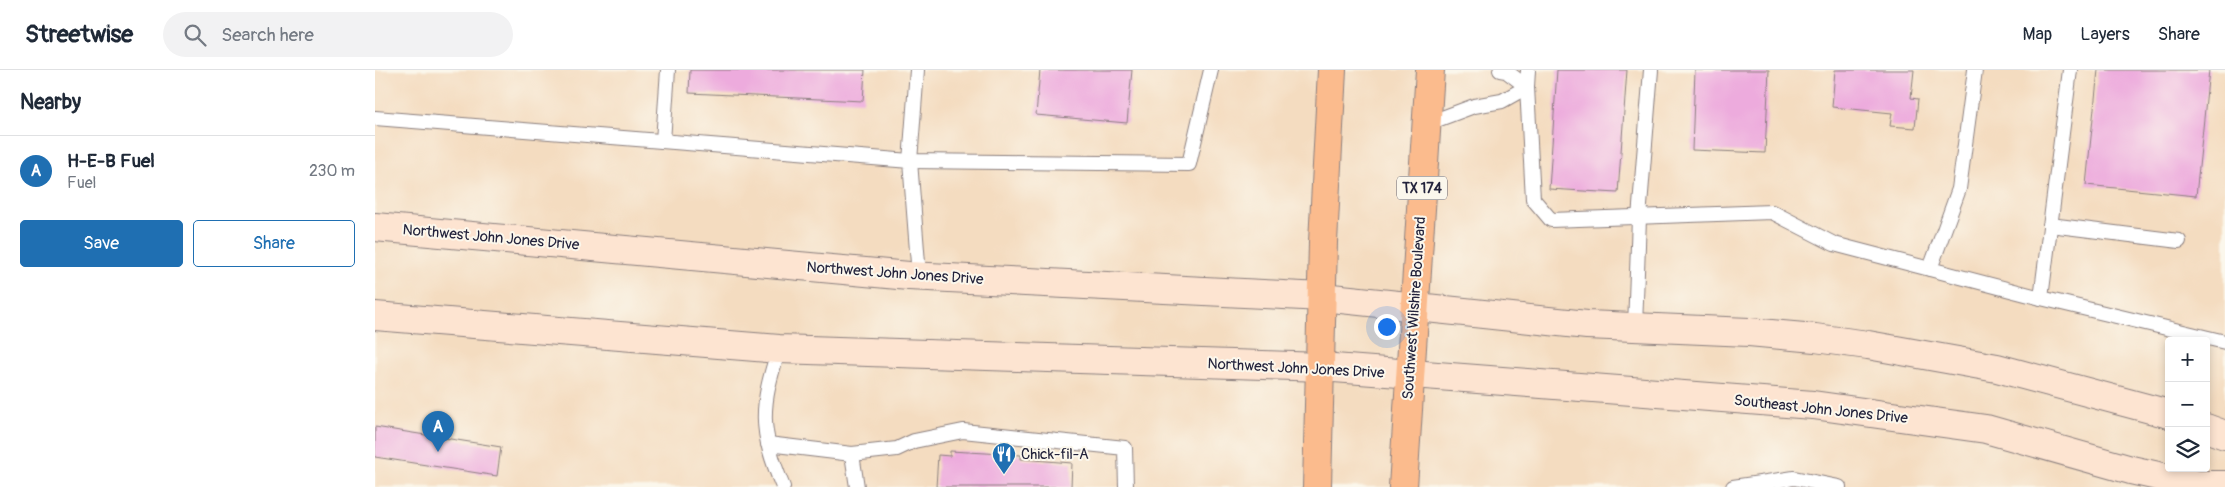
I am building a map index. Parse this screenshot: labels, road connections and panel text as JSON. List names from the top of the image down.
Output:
{
  "streets": {
    "main road": [
      "TX 174",
      "Northwest John Jones Drive",
      "Southwest Wilshire Boulevard",
      "Southeast John Jones Drive"
    ]
  },
  "crossings": [
    ["Northwest John Jones Drive", "Southwest Wilshire Boulevard"],
    ["Northwest John Jones Drive", "Southeast John Jones Drive"],
    ["Southwest Wilshire Boulevard", "Southeast John Jones Drive"]
  ],
  "places": {
    "restaurant": ["Chick-fil-A"]
  },
  "page": {
    "header": "Streetwise",
    "search": "Search here",
    "nav": ["Map", "Layers", "Share"],
    "heading": "Nearby",
    "list": [
      {
        "mark": "A",
        "name": "H-E-B Fuel",
        "note": "Fuel",
        "value": "230 m"
      }
    ],
    "buttons": ["Save", "Share"],
    "map_buttons": ["+", "−"],
    "pins": "A"
  }
}
